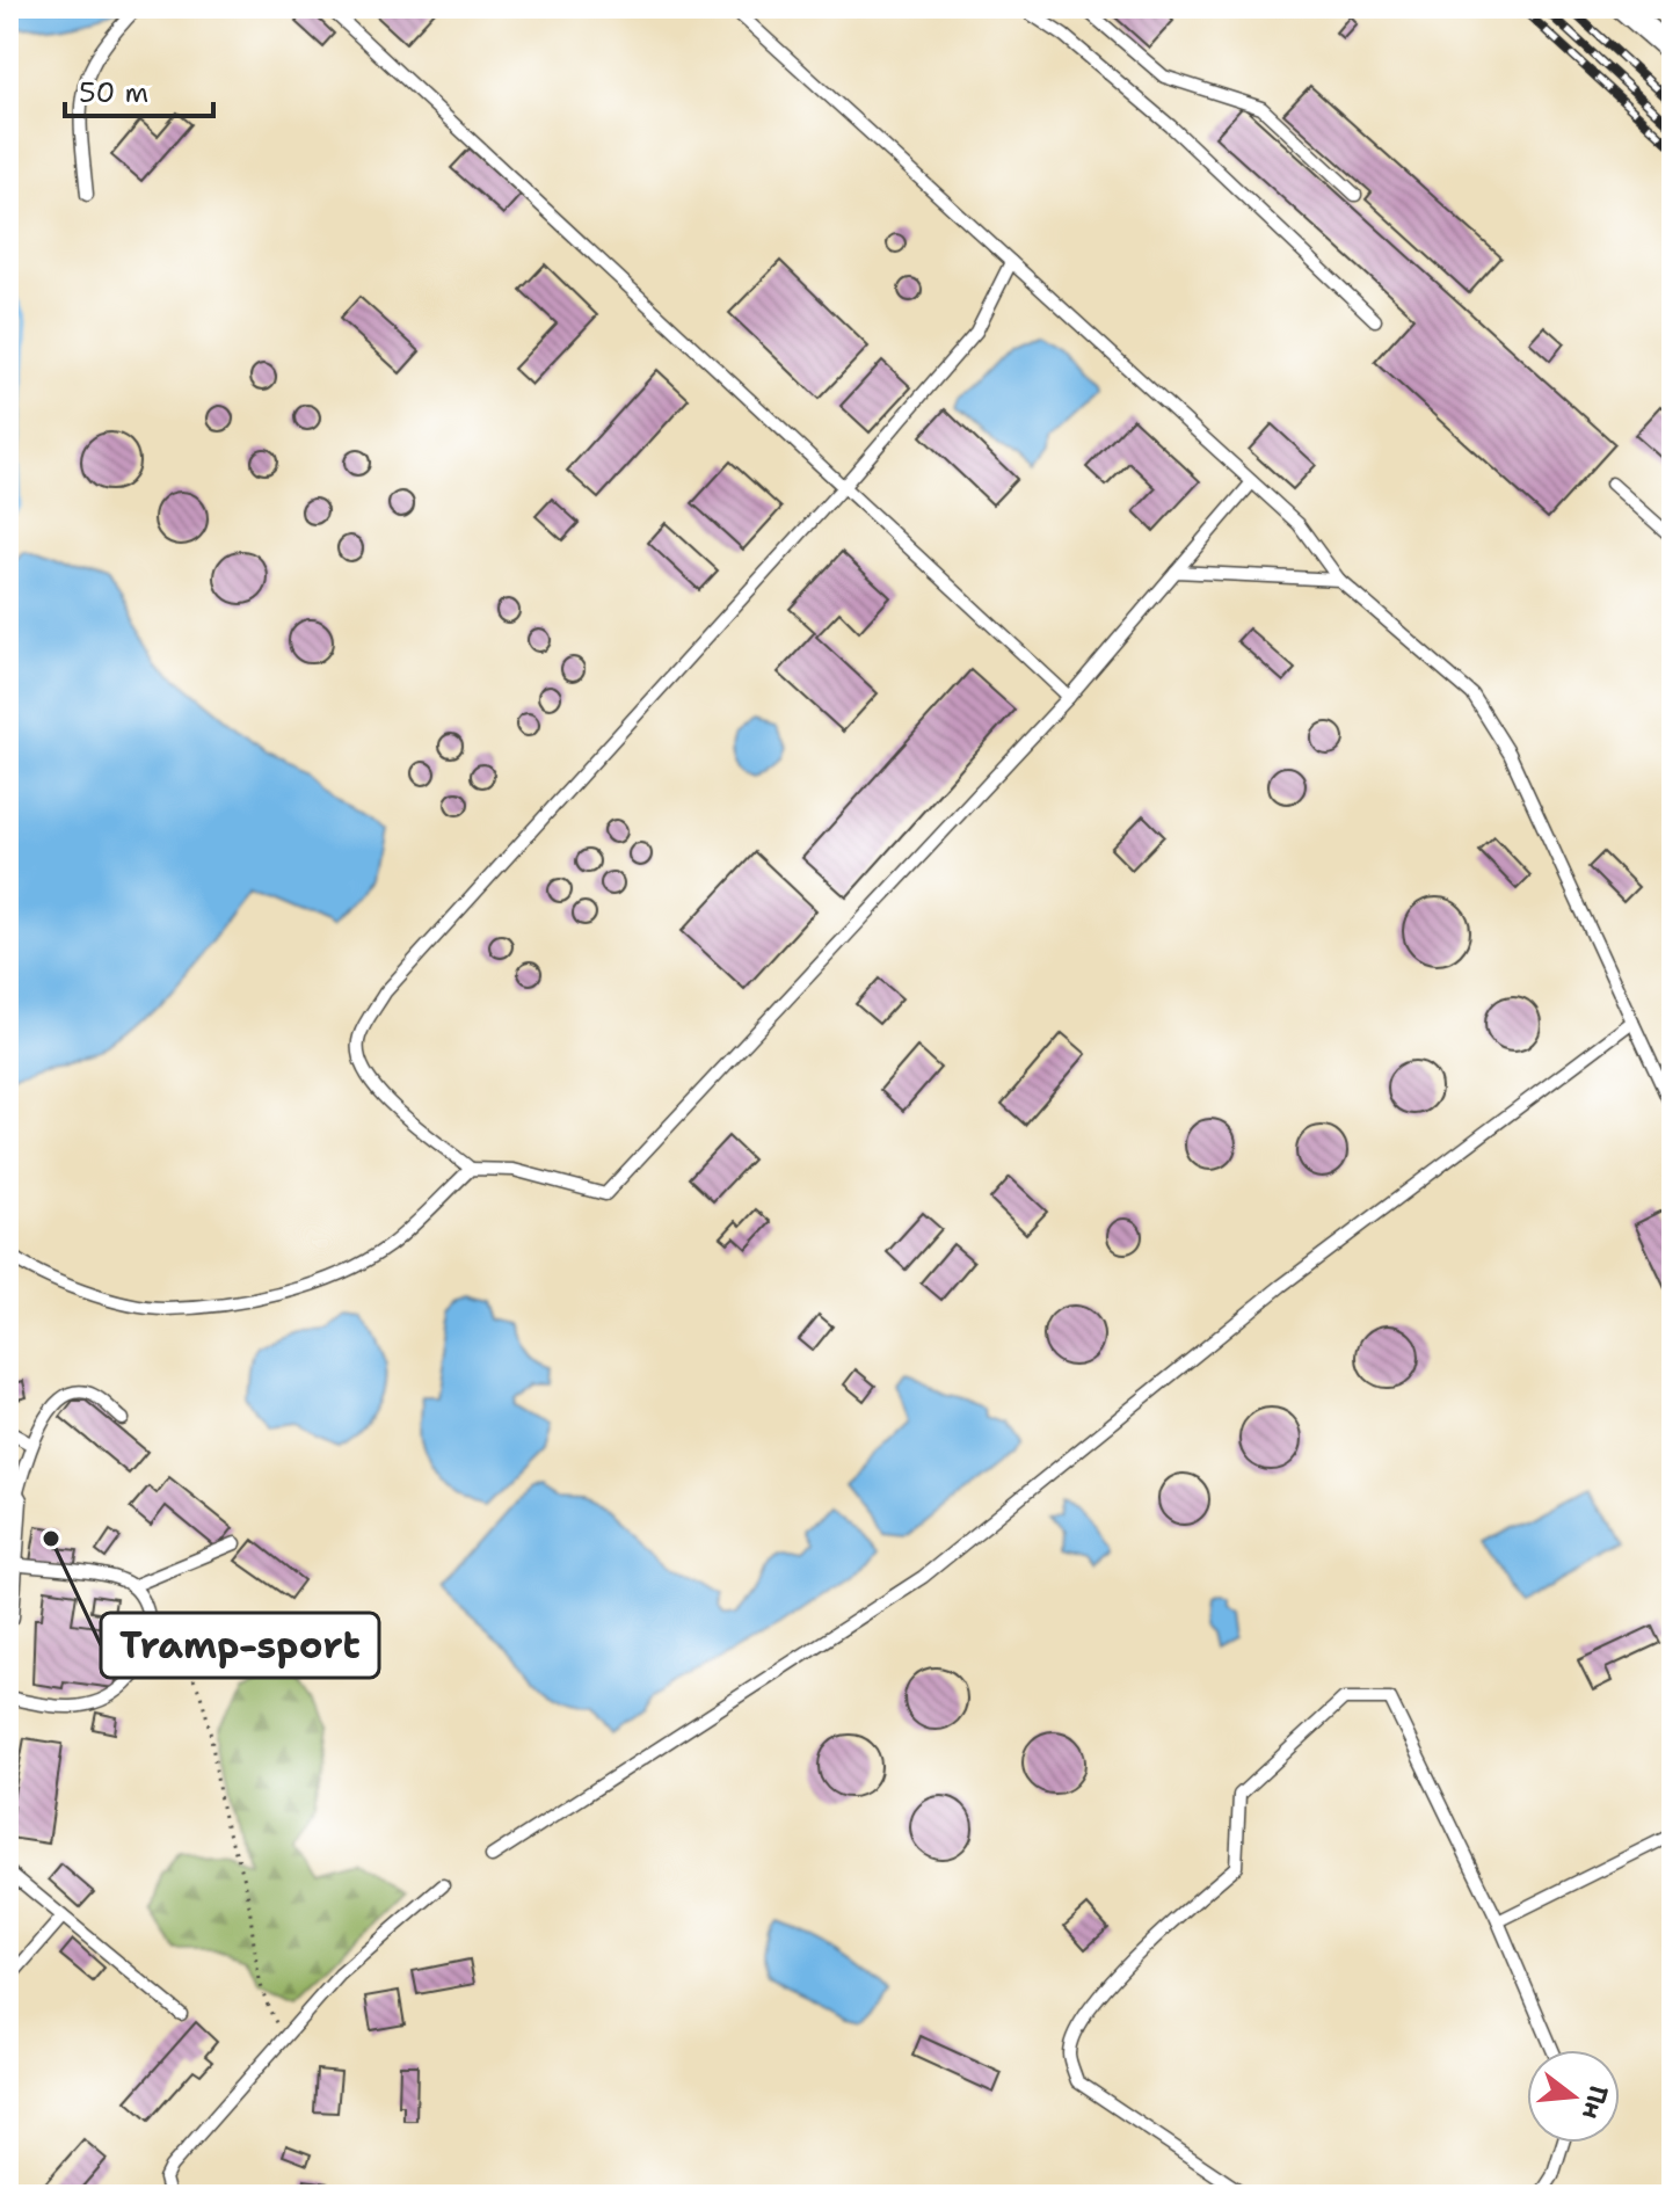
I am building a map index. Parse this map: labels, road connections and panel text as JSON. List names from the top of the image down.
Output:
{
  "places": ["Tramp-sport"],
  "scale_bar": "50 m",
  "north": "right"
}
